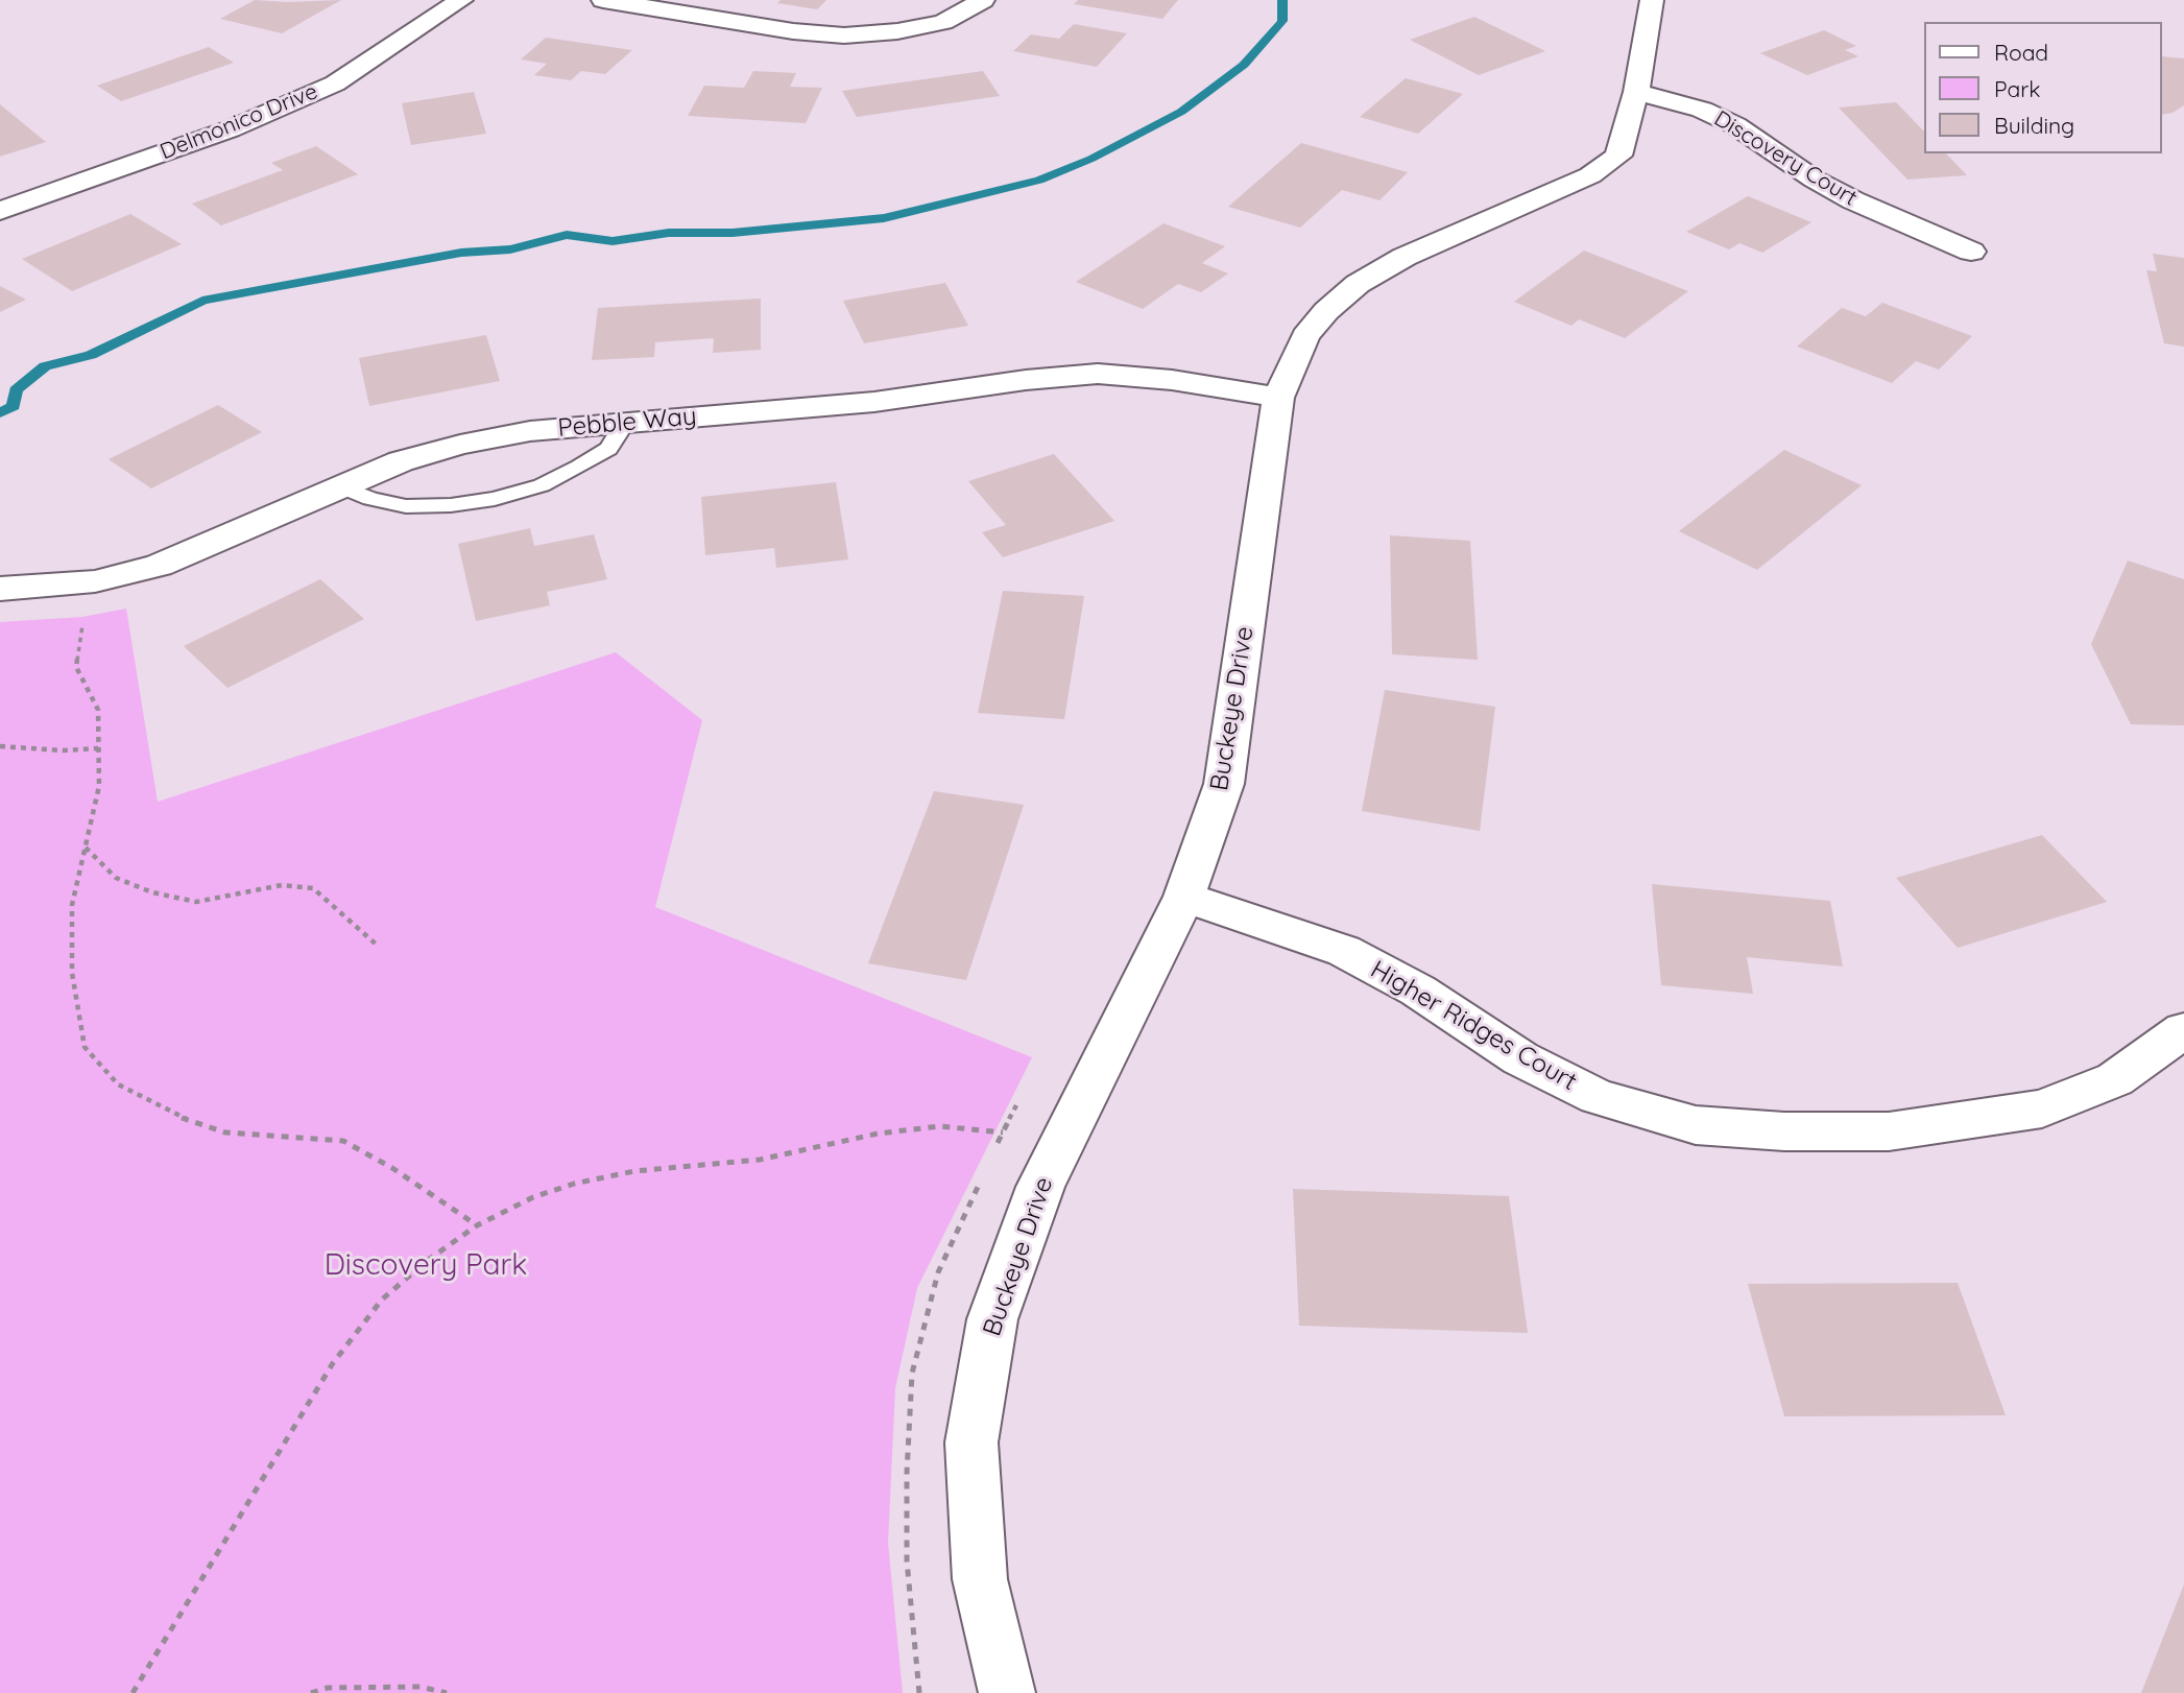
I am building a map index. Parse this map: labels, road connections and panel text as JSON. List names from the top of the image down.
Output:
{
  "streets": {
    "street": [
      "Delmonico Drive",
      "Discovery Court",
      "Pebble Way",
      "Buckeye Drive",
      "Higher Ridges Court"
    ]
  },
  "crossings": [
    ["Discovery Court", "Buckeye Drive"],
    ["Pebble Way", "Buckeye Drive"],
    ["Buckeye Drive", "Higher Ridges Court"]
  ],
  "parks": ["Discovery Park"],
  "legend": ["Road", "Park", "Building"]
}
